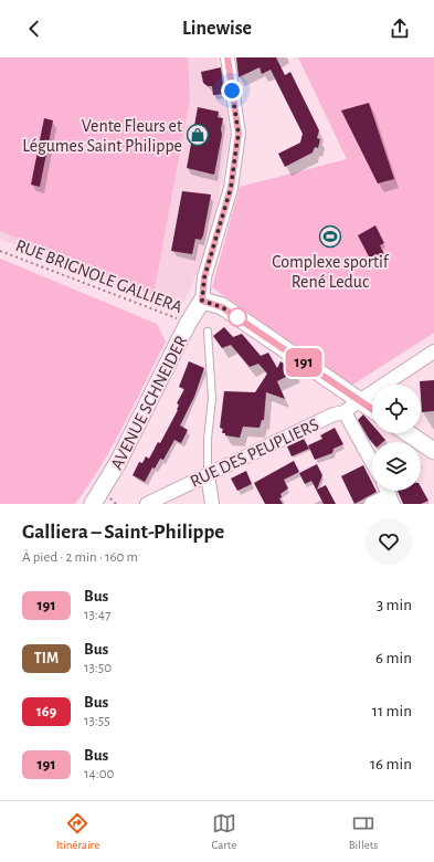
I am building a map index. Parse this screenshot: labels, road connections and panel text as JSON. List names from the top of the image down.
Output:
{
  "streets": {
    "street": ["AVENUE SCHNEIDER", "RUE DES PEUPLIERS"],
    "path": ["RUE BRIGNOLE GALLIERA"]
  },
  "crossings": [
    ["RUE BRIGNOLE GALLIERA", "AVENUE SCHNEIDER"]
  ],
  "places": {
    "shop": ["Vente Fleurs et Légumes Saint Philippe"],
    "sports": ["Complexe sportif René Leduc"]
  },
  "lines": ["bus line 191"],
  "page": {
    "header": "Linewise",
    "on_map": "191",
    "heading": ["Galliera – Saint-Philippe", "À pied · 2 min · 160 m"],
    "list": [
      {
        "mark": "191",
        "name": "Bus",
        "note": "13:47",
        "value": "3 min"
      },
      {
        "mark": "TIM",
        "name": "Bus",
        "note": "13:50",
        "value": "6 min"
      },
      {
        "mark": "169",
        "name": "Bus",
        "note": "13:55",
        "value": "11 min"
      },
      {
        "mark": "191",
        "name": "Bus",
        "note": "14:00",
        "value": "16 min"
      }
    ],
    "tabs": ["Itinéraire", "Carte", "Billets"]
  }
}
